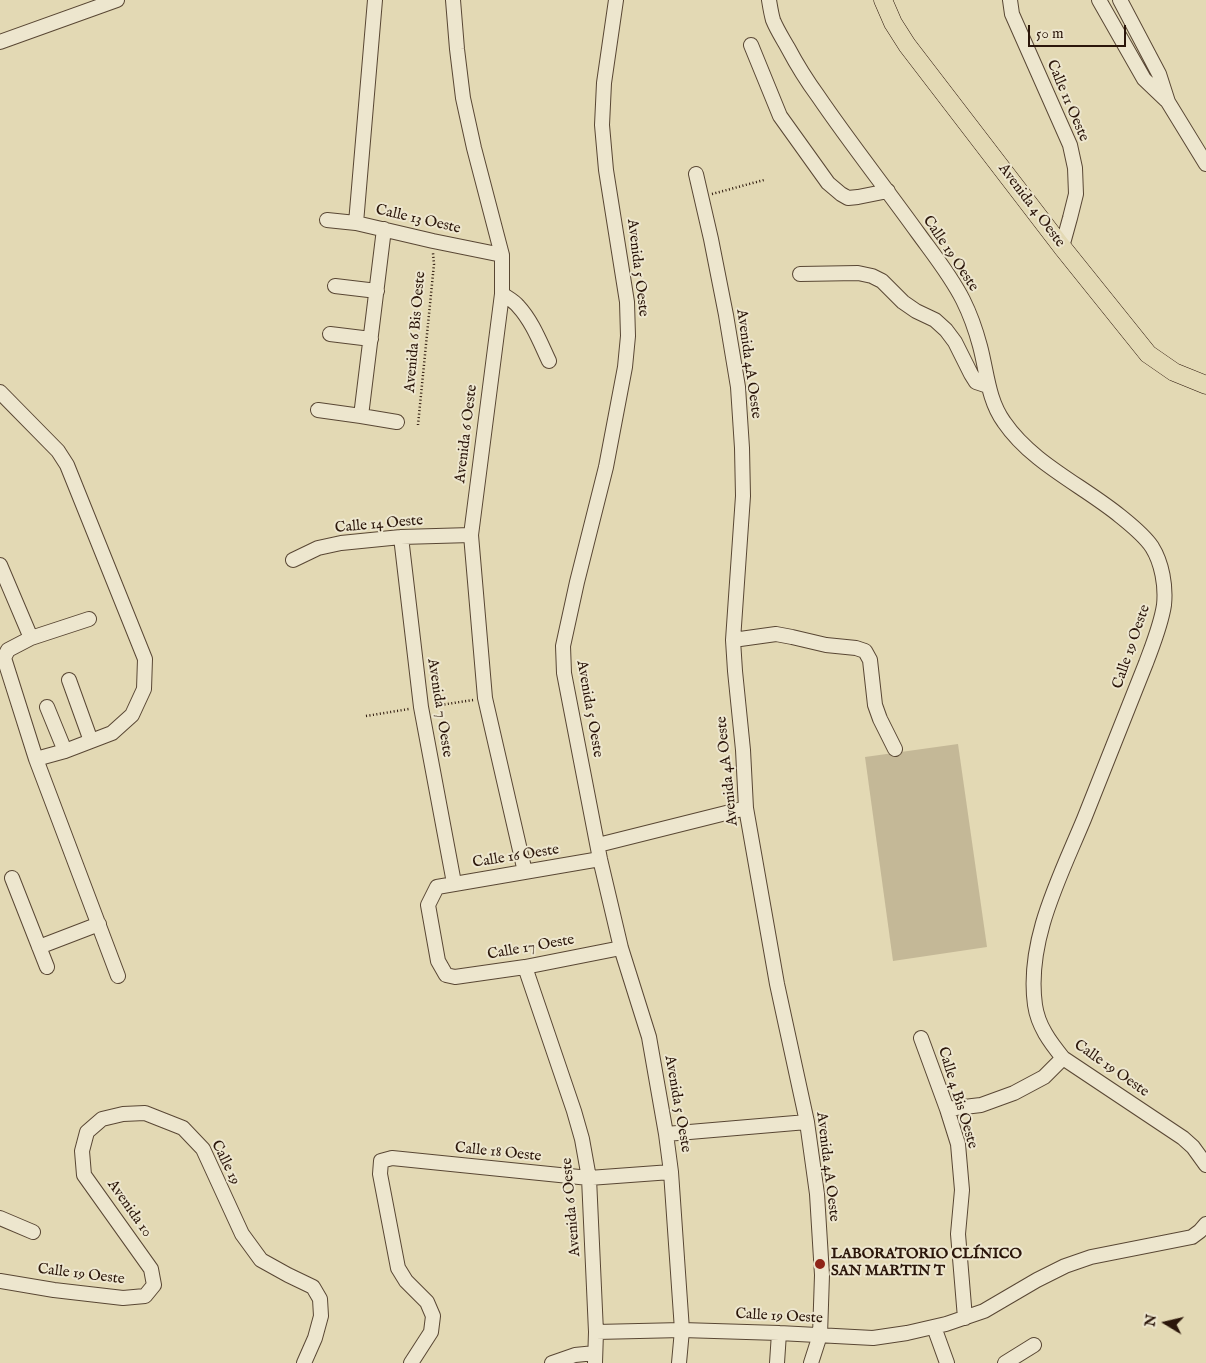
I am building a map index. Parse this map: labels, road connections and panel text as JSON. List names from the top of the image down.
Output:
{
  "streets": {
    "main road": ["Avenida 4 Oeste"],
    "street": [
      "Calle 11 Oeste",
      "Calle 13 Oeste",
      "Calle 19 Oeste",
      "Avenida 5 Oeste",
      "Avenida 4A Oeste",
      "Avenida 6 Oeste",
      "Calle 14 Oeste",
      "Avenida 7 Oeste",
      "Calle 16 Oeste",
      "Calle 17 Oeste",
      "Calle 4 Bis Oeste",
      "Calle 18 Oeste",
      "Calle 19",
      "Avenida 10"
    ],
    "path": ["Avenida 6 Bis Oeste"]
  },
  "crossings": [
    ["Calle 11 Oeste", "Avenida 4 Oeste"],
    ["Calle 13 Oeste", "Avenida 6 Bis Oeste"],
    ["Calle 13 Oeste", "Avenida 6 Oeste"],
    ["Calle 19 Oeste", "Avenida 5 Oeste"],
    ["Calle 19 Oeste", "Avenida 4A Oeste"],
    ["Calle 19 Oeste", "Avenida 6 Oeste"],
    ["Calle 19 Oeste", "Calle 4 Bis Oeste"],
    ["Calle 19 Oeste", "Avenida 10"],
    ["Avenida 5 Oeste", "Calle 16 Oeste"],
    ["Avenida 5 Oeste", "Calle 17 Oeste"],
    ["Avenida 5 Oeste", "Calle 18 Oeste"],
    ["Avenida 6 Oeste", "Calle 14 Oeste"],
    ["Avenida 6 Oeste", "Calle 16 Oeste"],
    ["Avenida 6 Oeste", "Calle 17 Oeste"],
    ["Avenida 6 Oeste", "Calle 18 Oeste"],
    ["Calle 14 Oeste", "Avenida 7 Oeste"],
    ["Avenida 7 Oeste", "Calle 16 Oeste"],
    ["Calle 16 Oeste", "Calle 17 Oeste"],
    ["Calle 19", "Avenida 10"]
  ],
  "places": ["LABORATORIO CLÍNICO SAN MARTIN T"],
  "scale_bar": "50 m",
  "north": "left"
}
